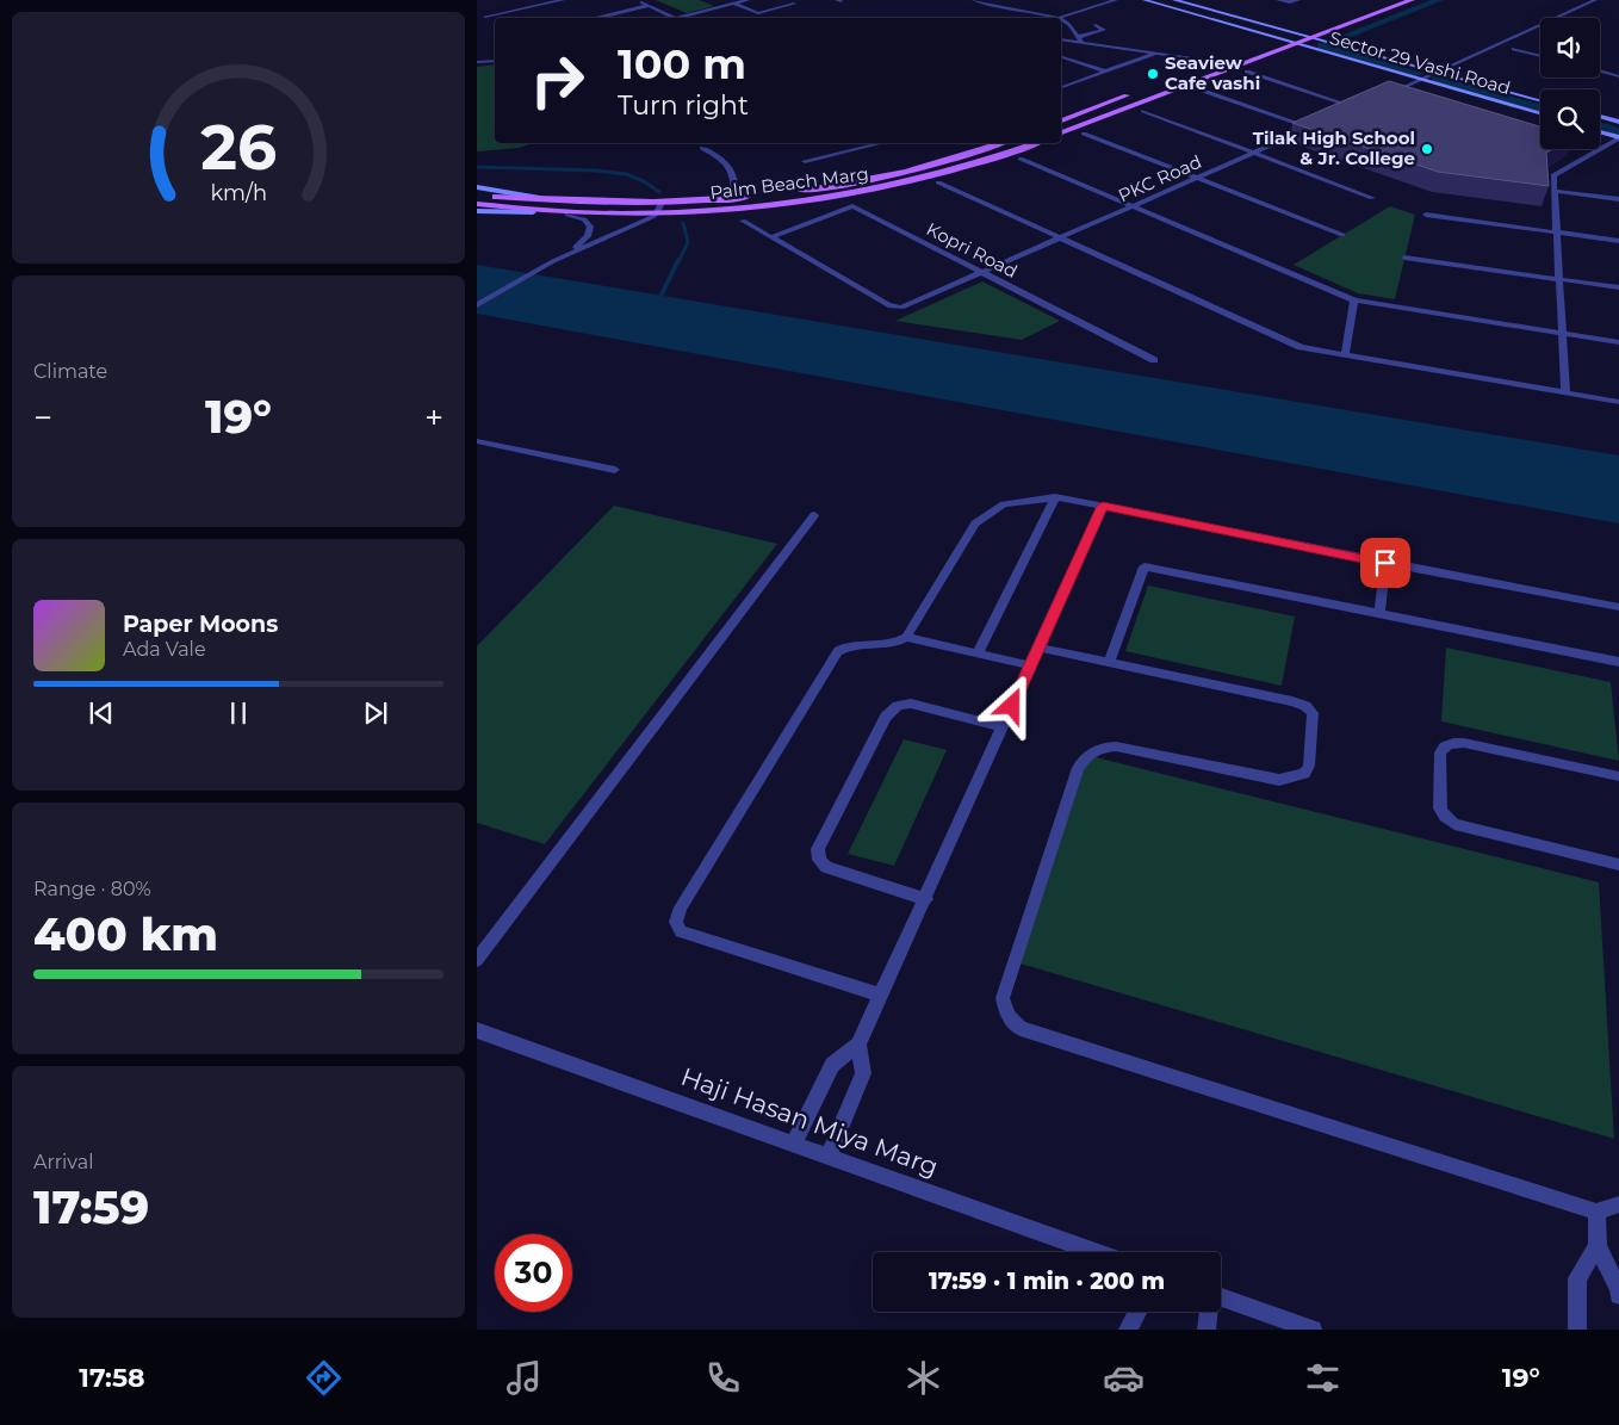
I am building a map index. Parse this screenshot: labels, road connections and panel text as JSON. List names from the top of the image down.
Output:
{
  "streets": {
    "main road": ["Sector 29 Vashi Road", "Palm Beach Marg"],
    "street": ["PKC Road", "Kopri Road", "Haji Hasan Miya Marg"]
  },
  "crossings": [
    ["PKC Road", "Kopri Road"]
  ],
  "places": ["Seaview Cafe vashi", "Tilak High School & Jr. College"],
  "page": {
    "turn": ["100 m", "Turn right"],
    "tile": [
      "Climate",
      ["Range · 80%", "400 km"],
      ["Arrival", "17:59"]
    ],
    "heat": ["−", "19°", "+"],
    "song": ["Paper Moons", "Ada Vale"],
    "limit": "30",
    "trip": "17:59 · 1 min · 200 m",
    "tabs": ["17:58", "19°"],
    "gauge": ["26", "km/h"]
  }
}
